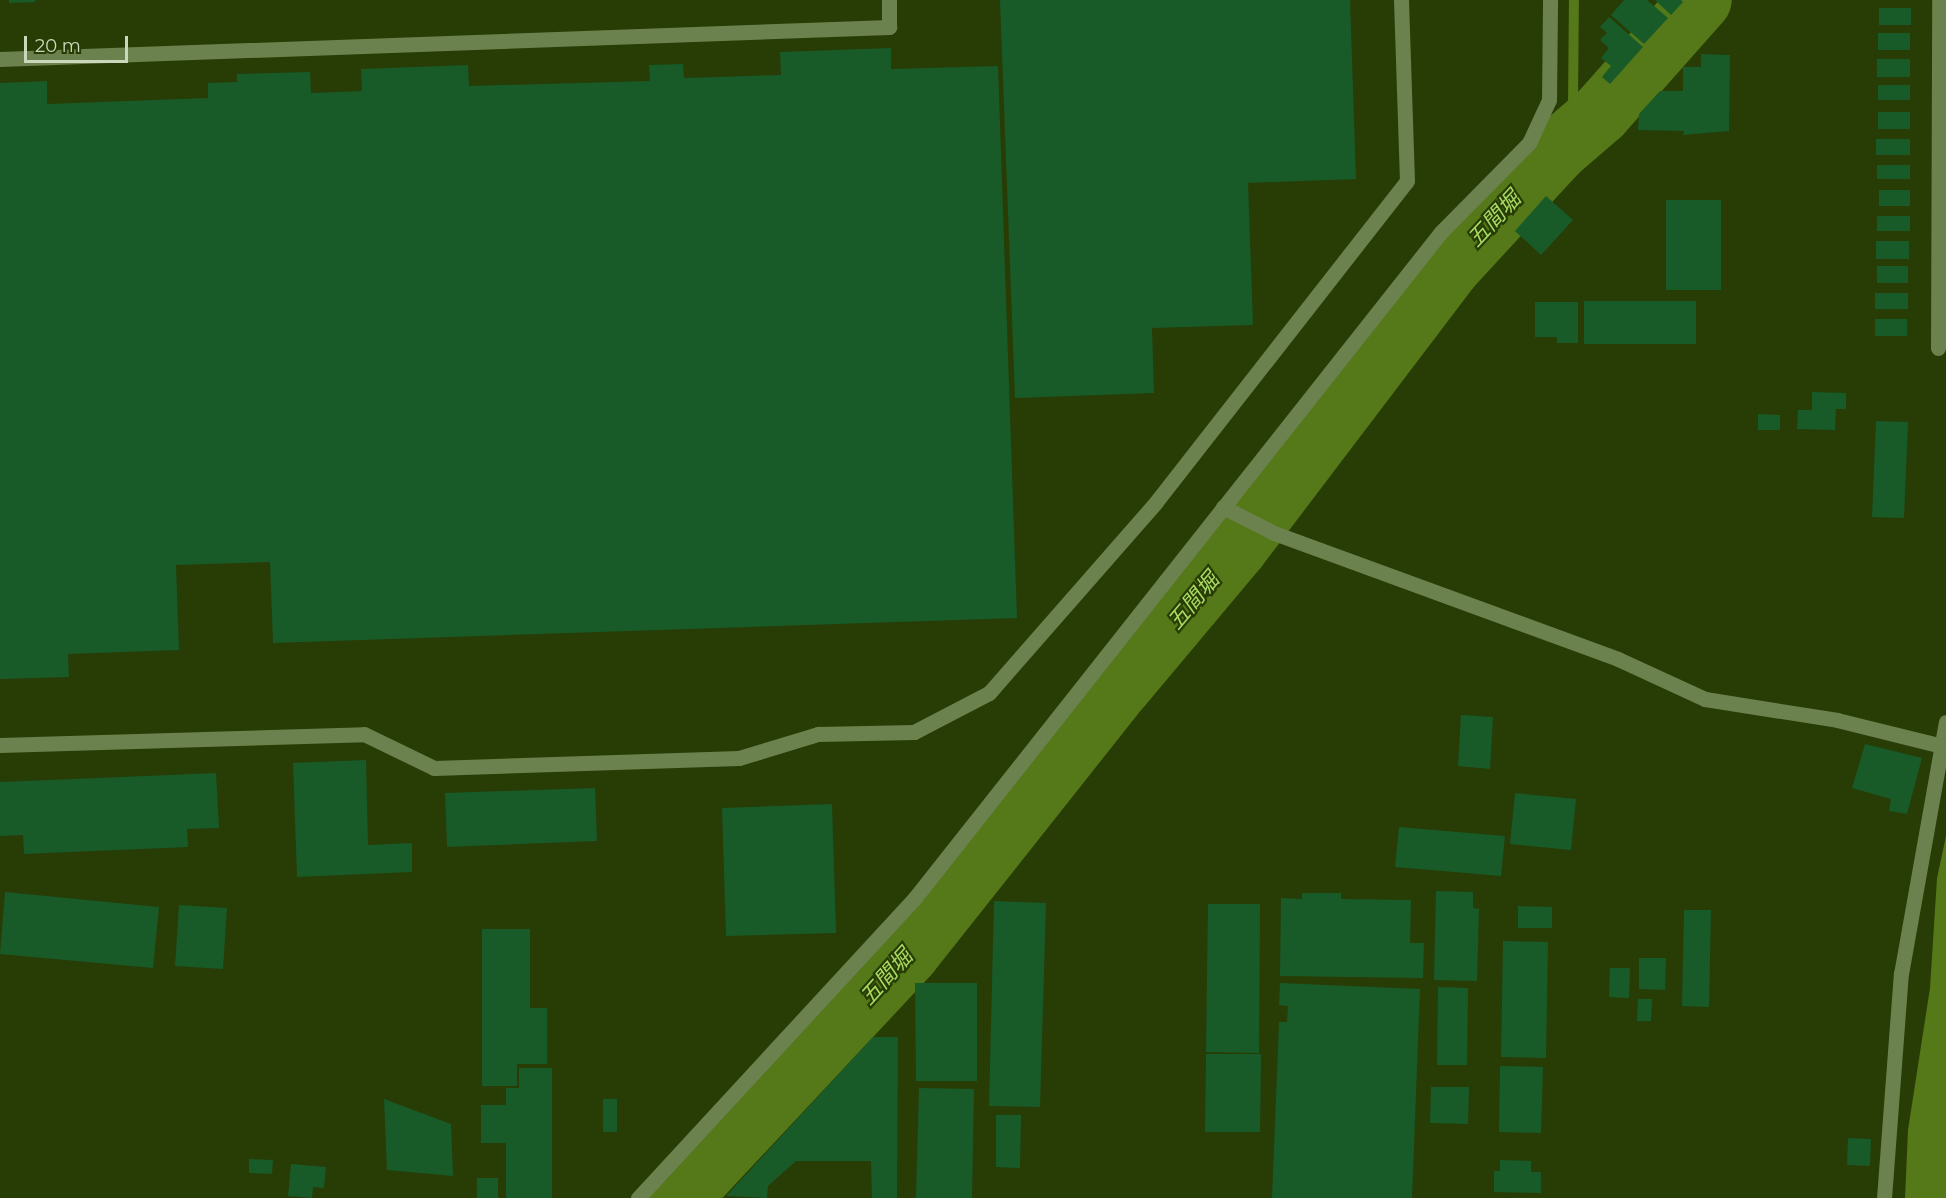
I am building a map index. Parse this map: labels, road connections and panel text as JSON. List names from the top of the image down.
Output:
{
  "water": ["五間堀"],
  "scale_bar": "20 m"
}
